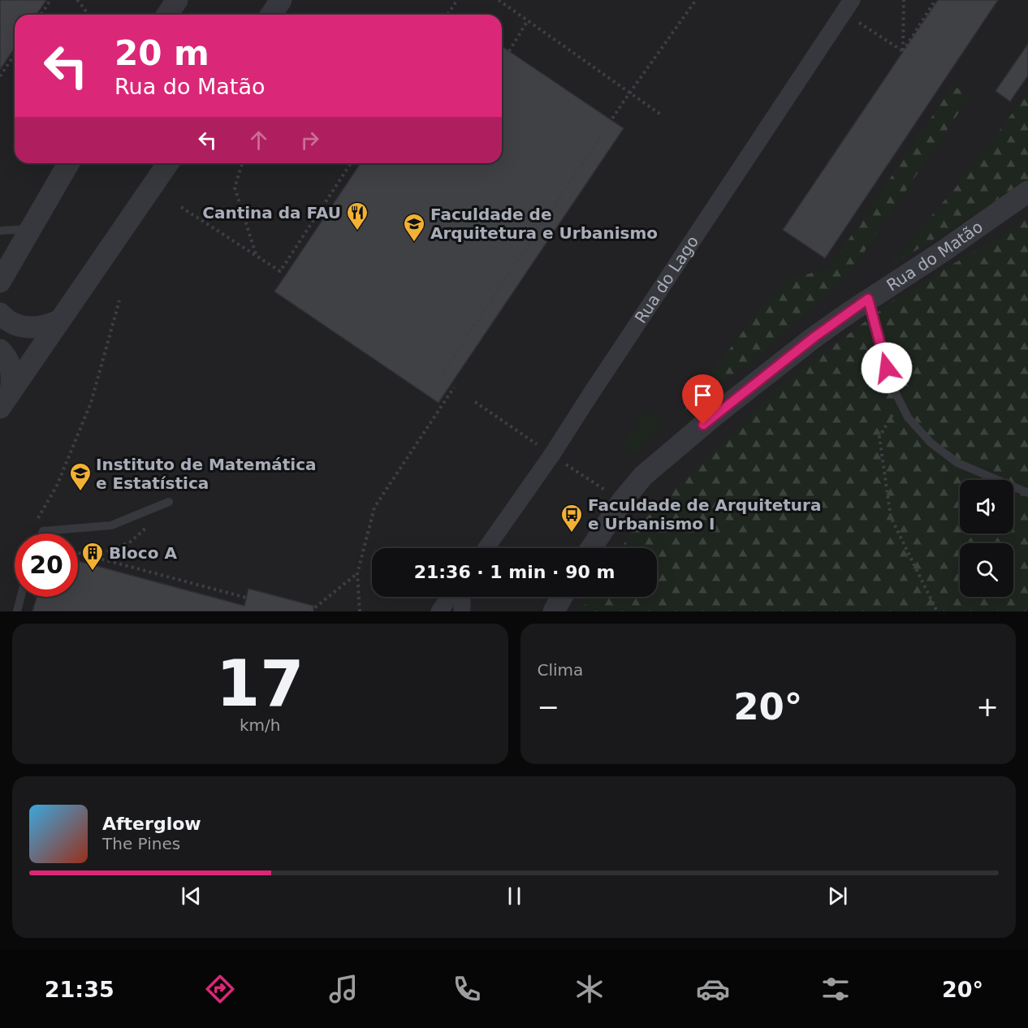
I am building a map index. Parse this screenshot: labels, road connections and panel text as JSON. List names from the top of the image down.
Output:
{
  "streets": {
    "street": ["Rua do Matão", "Rua do Lago"]
  },
  "places": {
    "restaurant": ["Cantina da FAU"],
    "school or university": ["Faculdade de Arquitetura e Urbanismo", "Instituto de Matemática e Estatística"],
    "bus stop": ["Faculdade de Arquitetura e Urbanismo I"],
    "building": ["Bloco A"]
  },
  "page": {
    "turn": ["20 m", "Rua do Matão"],
    "limit": "20",
    "trip": "21:36 · 1 min · 90 m",
    "tile": [
      ["17", "km/h"],
      "Clima"
    ],
    "heat": ["−", "20°", "+"],
    "song": ["Afterglow", "The Pines"],
    "tabs": ["21:35", "20°"]
  }
}
